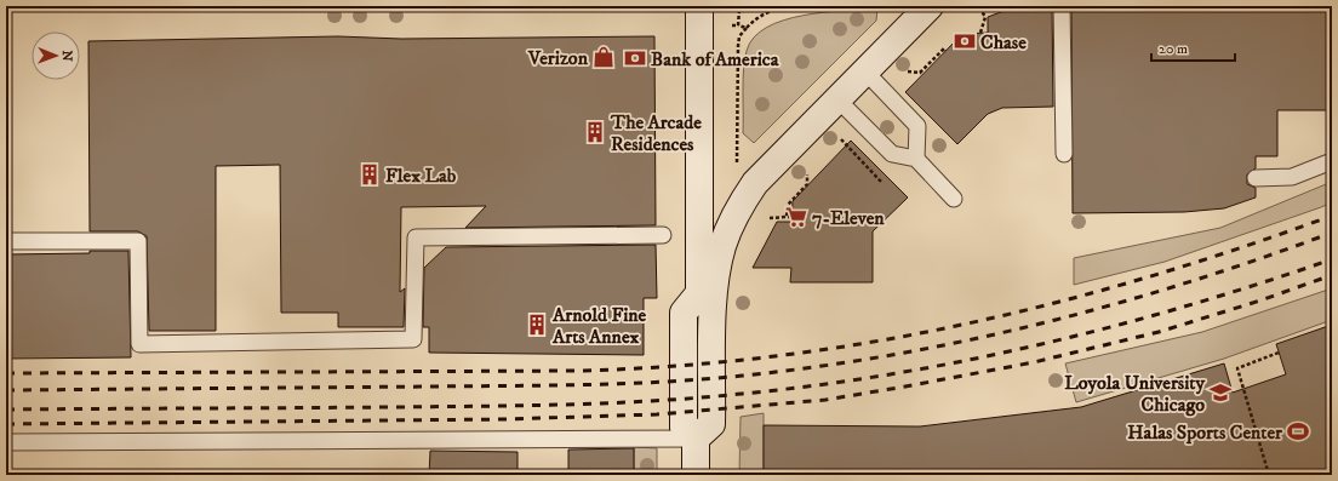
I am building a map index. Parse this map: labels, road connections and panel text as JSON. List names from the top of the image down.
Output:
{
  "places": {
    "bank": ["Chase", "Bank of America"],
    "shop": ["Verizon"],
    "building": ["The Arcade Residences", "Flex Lab", "Arnold Fine Arts Annex"],
    "supermarket": ["7-Eleven"],
    "school or university": ["Loyola University Chicago"],
    "sports": ["Halas Sports Center"]
  },
  "scale_bar": "20 m",
  "north": "right"
}
